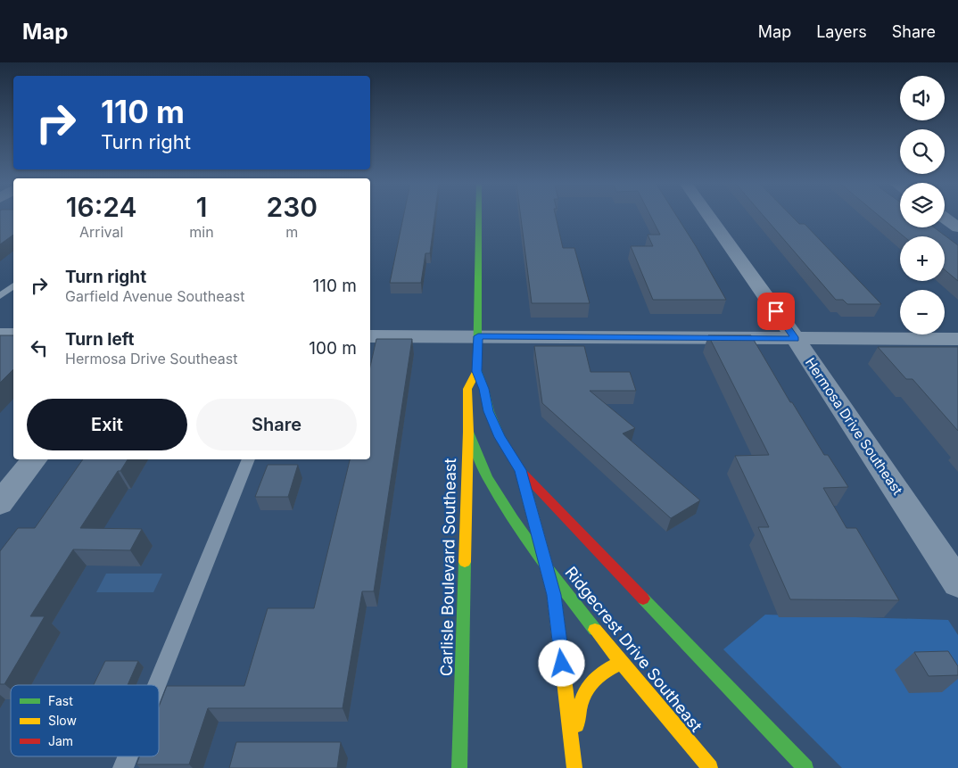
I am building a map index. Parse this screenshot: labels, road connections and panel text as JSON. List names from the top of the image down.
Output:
{
  "streets": {
    "street": ["Hermosa Drive Southeast", "Carlisle Boulevard Southeast", "Ridgecrest Drive Southeast"]
  },
  "crossings": [
    ["Carlisle Boulevard Southeast", "Ridgecrest Drive Southeast"]
  ],
  "legend": ["Fast", "Slow", "Jam"],
  "page": {
    "header": "Map",
    "nav": ["Map", "Layers", "Share"],
    "map_buttons": ["+", "−"],
    "turn": ["110 m", "Turn right"],
    "eta": [
      "16:24",
      "Arrival",
      "1",
      "min",
      "230",
      "m"
    ],
    "list": [
      {
        "name": "Turn right",
        "note": "Garfield Avenue Southeast",
        "value": "110 m"
      },
      {
        "name": "Turn left",
        "note": "Hermosa Drive Southeast",
        "value": "100 m"
      }
    ],
    "buttons": ["Exit", "Share"]
  }
}
